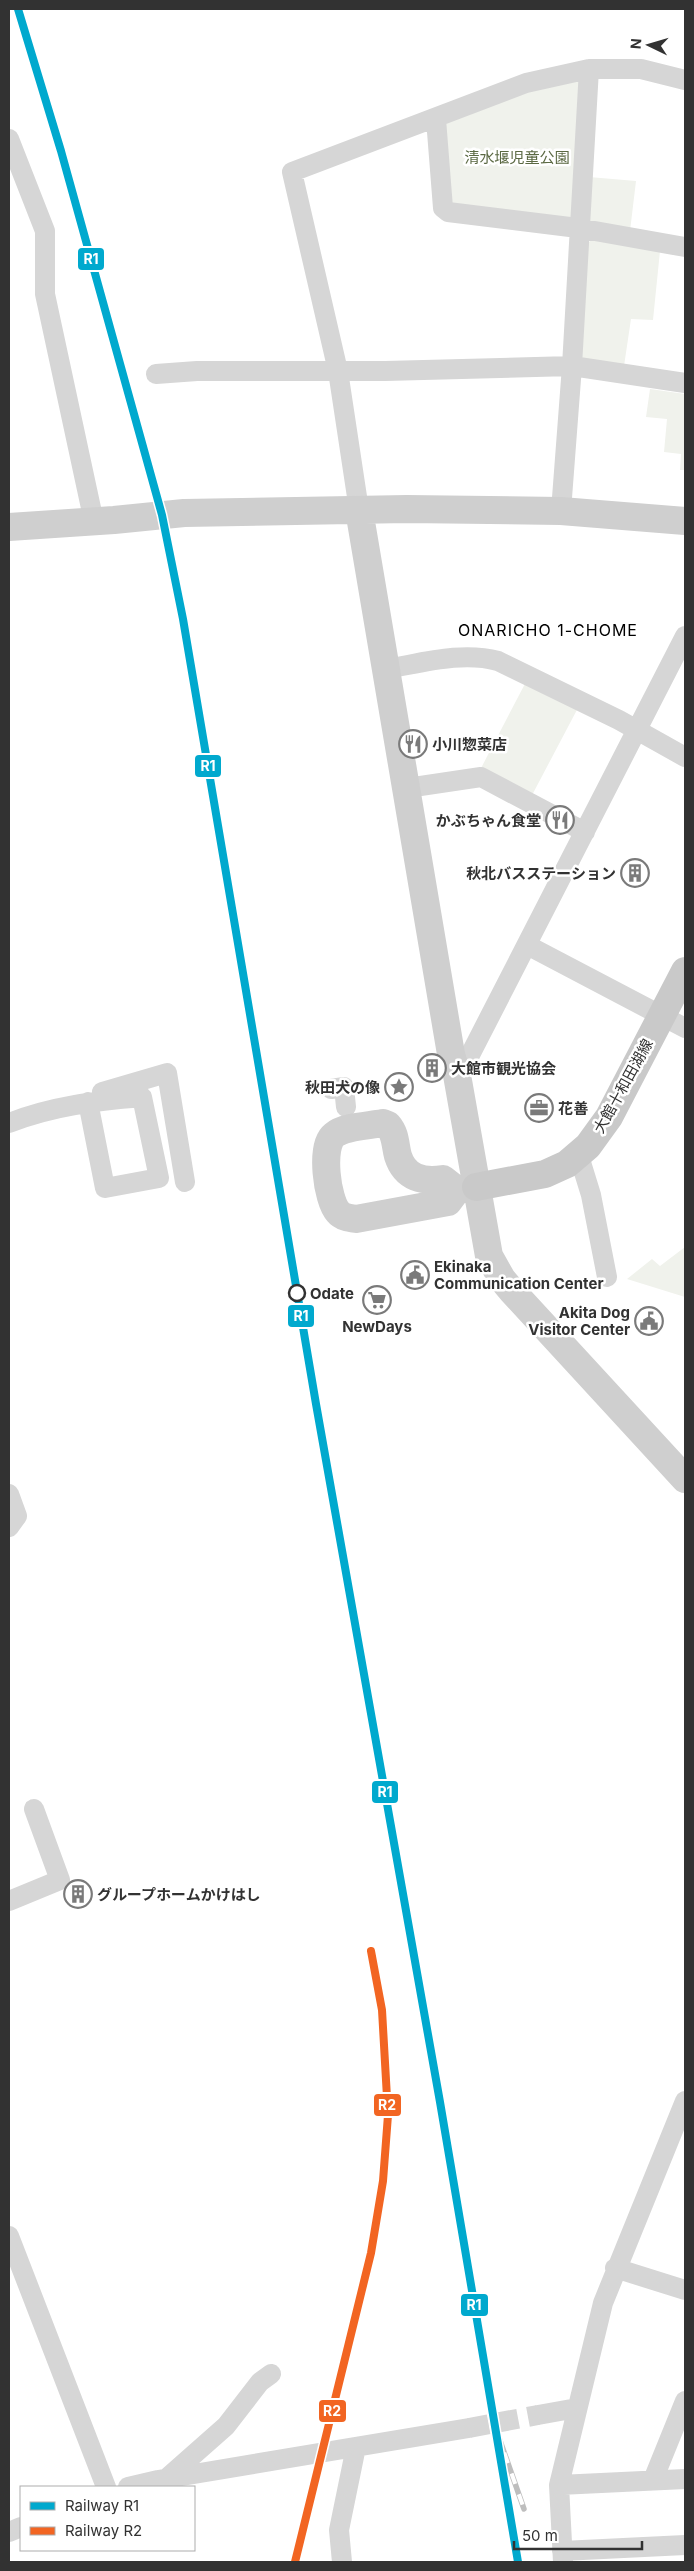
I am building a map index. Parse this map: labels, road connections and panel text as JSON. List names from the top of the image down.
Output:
{
  "streets": {
    "main road": ["大館十和田湖線"]
  },
  "districts": ["ONARICHO 1-CHOME"],
  "parks": ["清水堰児童公園"],
  "places": {
    "restaurant": ["小川惣菜店", "かぶちゃん食堂"],
    "building": ["秋北バスステーション", "大館市観光協会", "グループホームかけはし"],
    "place": ["秋田犬の像"],
    "office": ["花善"],
    "public building": ["Ekinaka Communication Center", "Akita Dog Visitor Center"],
    "other": ["Odate"],
    "supermarket": ["NewDays"]
  },
  "lines": ["rail line R1", "rail line R2"],
  "legend": ["Railway R1", "Railway R2"],
  "scale_bar": "50 m",
  "north": "left"
}
